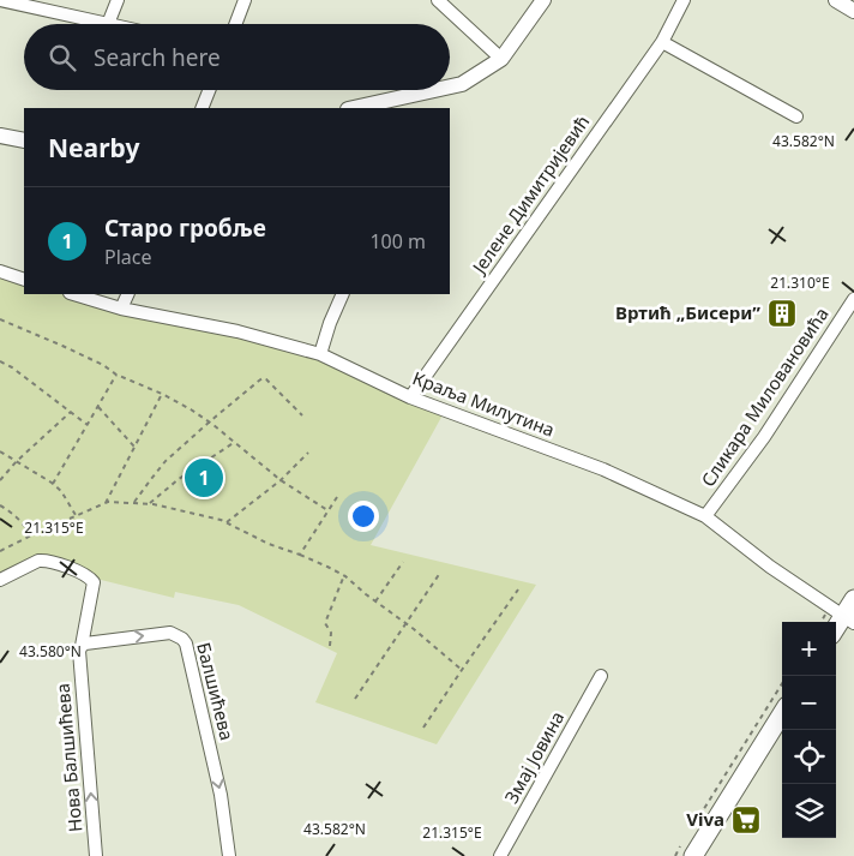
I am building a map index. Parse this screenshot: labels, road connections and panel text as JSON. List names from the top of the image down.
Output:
{
  "streets": {
    "street": [
      "Јелене Димитријевић",
      "Сликара Миловановића",
      "Краља Милутина",
      "Балшићева",
      "Нова Балшићева",
      "Змај Јовина"
    ]
  },
  "crossings": [
    ["Јелене Димитријевић", "Краља Милутина"],
    ["Сликара Миловановића", "Краља Милутина"],
    ["Балшићева", "Нова Балшићева"]
  ],
  "one_way": ["Нова Балшићева"],
  "places": {
    "building": ["Вртић „Бисери”"],
    "supermarket": ["Viva"]
  },
  "page": {
    "search": "Search here",
    "heading": "Nearby",
    "list": [
      {
        "mark": "1",
        "name": "Старо гробље",
        "note": "Place",
        "value": "100 m"
      }
    ],
    "pins": "1",
    "map_buttons": ["+", "−"]
  },
  "coordinates": [
    "43.582°N",
    "21.310°E",
    "21.315°E",
    "43.580°N"
  ]
}
